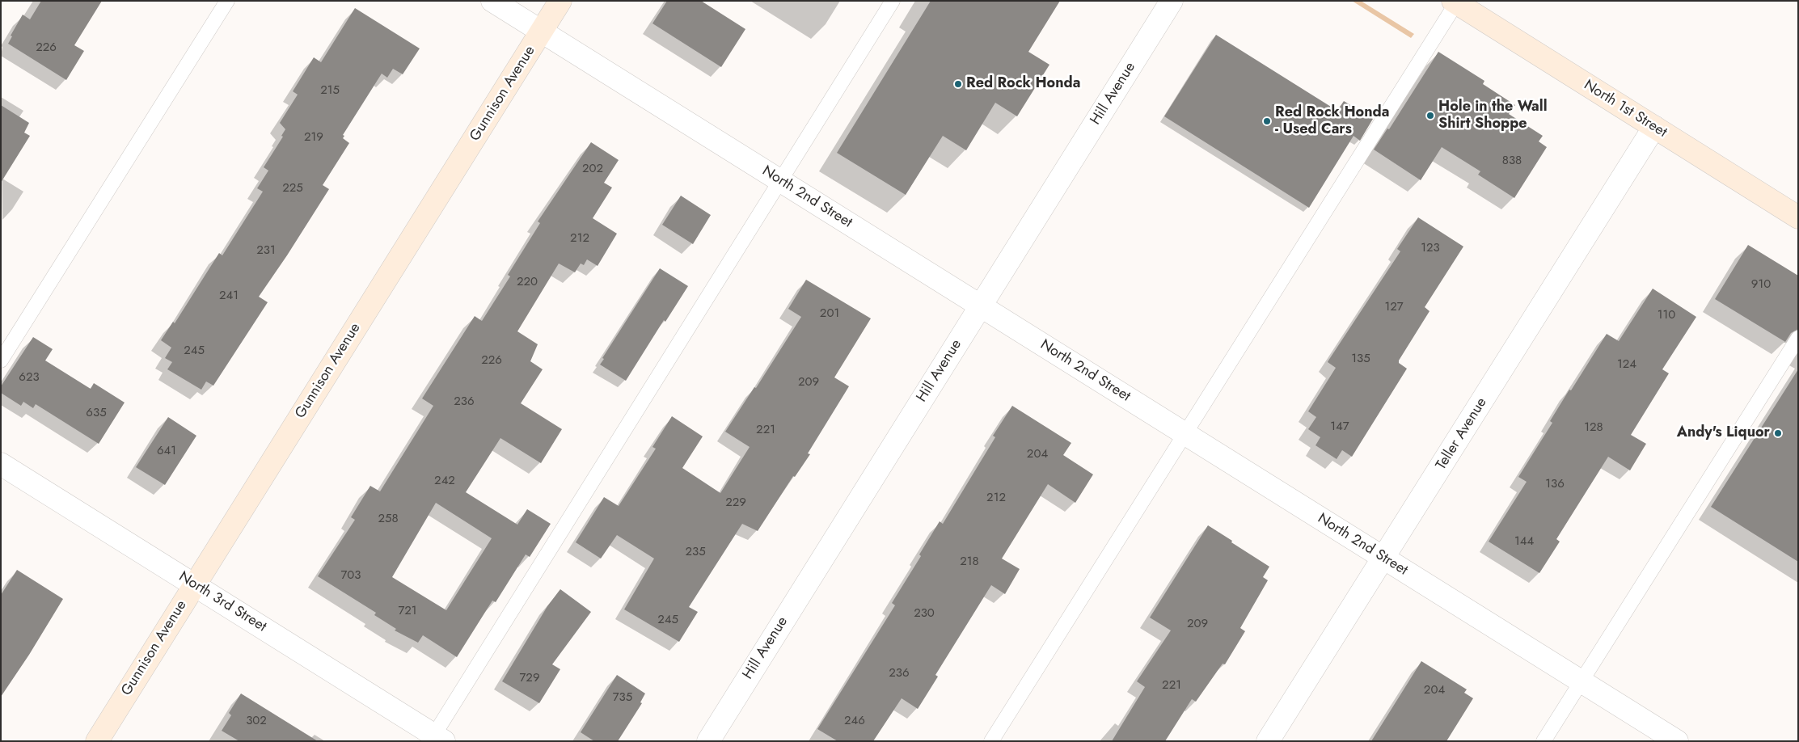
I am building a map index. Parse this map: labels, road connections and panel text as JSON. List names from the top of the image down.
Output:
{
  "streets": {
    "street": [
      "Gunnison Avenue",
      "Hill Avenue",
      "North 1st Street",
      "North 2nd Street",
      "Teller Avenue",
      "North 3rd Street"
    ]
  },
  "crossings": [
    ["Gunnison Avenue", "North 2nd Street"],
    ["Gunnison Avenue", "North 3rd Street"],
    ["Hill Avenue", "North 2nd Street"],
    ["North 1st Street", "Teller Avenue"],
    ["North 2nd Street", "Teller Avenue"]
  ],
  "places": [
    "Red Rock Honda",
    "Hole in the Wall Shirt Shoppe",
    "Red Rock Honda - Used Cars",
    "Andy's Liquor"
  ],
  "house_numbers": [
    "226",
    "215",
    "219",
    "838",
    "202",
    "225",
    "212",
    "123",
    "231",
    "220",
    "910",
    "241",
    "127",
    "201",
    "110",
    "245",
    "135",
    "226",
    "124",
    "623",
    "209",
    "236",
    "635",
    "147",
    "128",
    "221",
    "641",
    "204",
    "242",
    "136",
    "212",
    "229",
    "258",
    "144",
    "235",
    "218",
    "703",
    "721",
    "230",
    "245",
    "209",
    "236",
    "729",
    "221",
    "204",
    "735",
    "302",
    "246"
  ]
}
